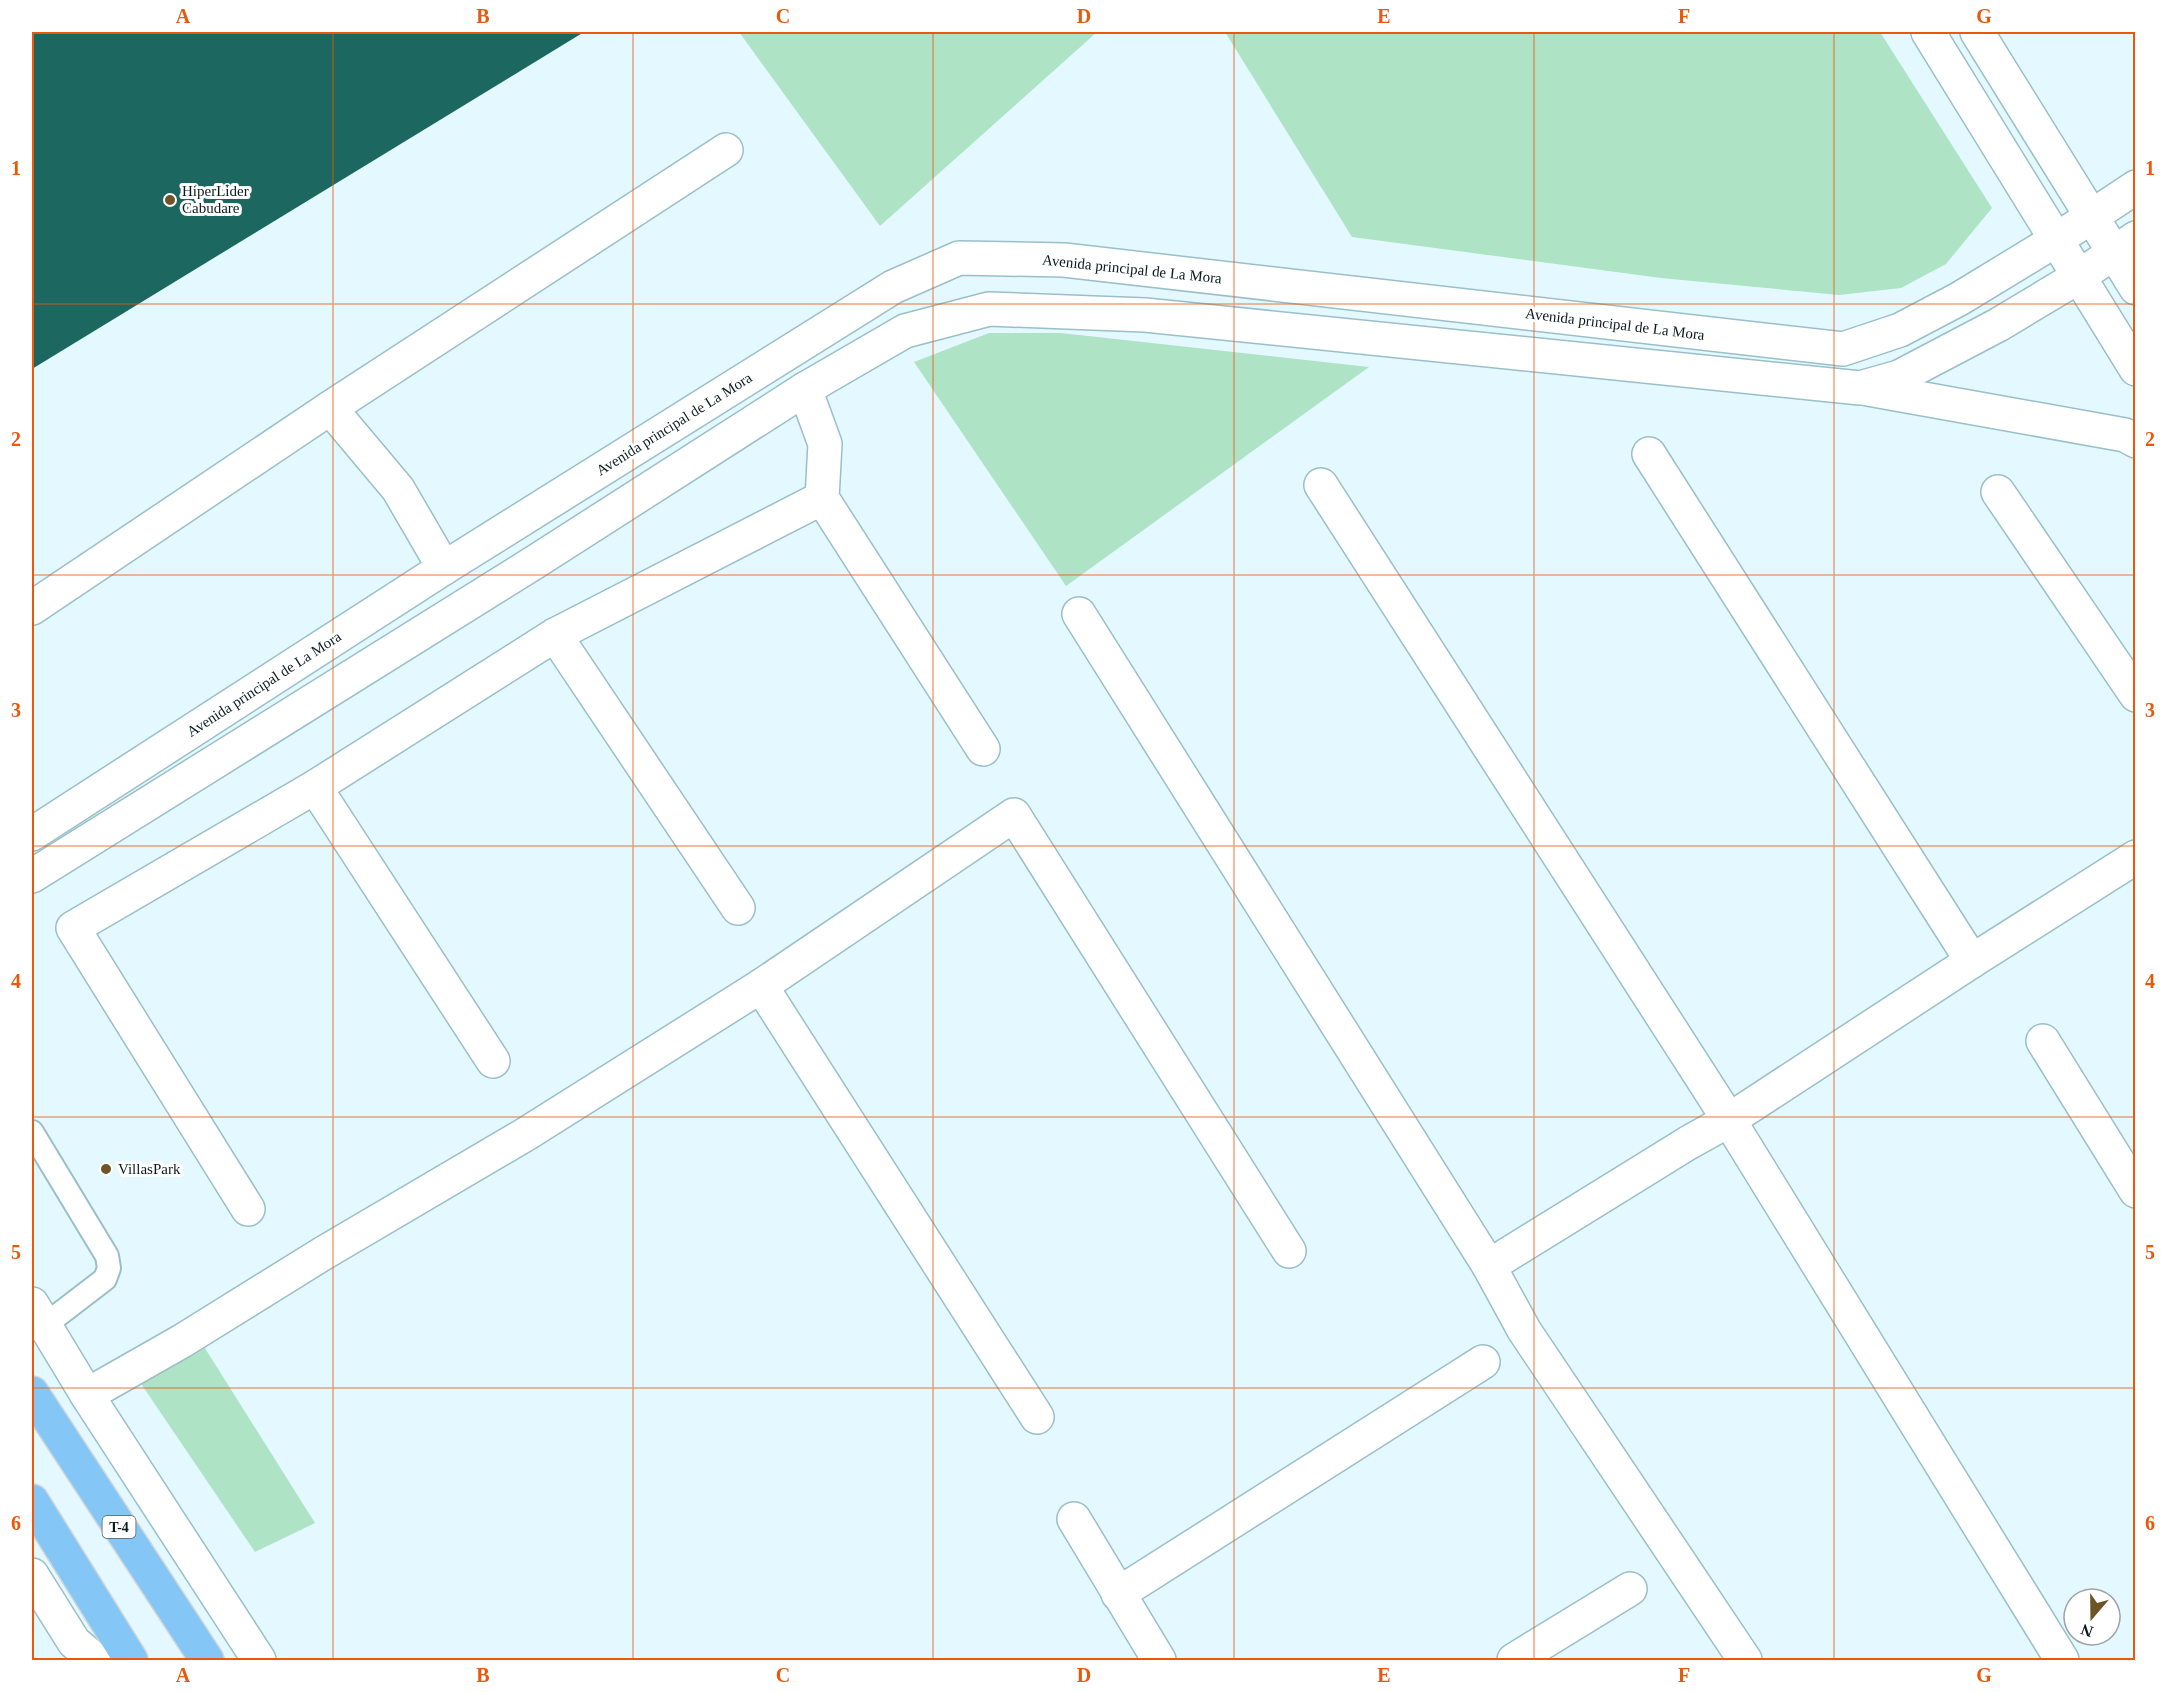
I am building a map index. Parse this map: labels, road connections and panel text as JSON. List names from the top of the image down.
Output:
{
  "streets": {
    "highway": ["T-4"],
    "street": ["Avenida principal de La Mora"]
  },
  "places": ["HiperLider Cabudare", "VillasPark"],
  "north": "bottom",
  "grid": {
    "columns": [
      "A",
      "B",
      "C",
      "D",
      "E",
      "F",
      "G"
    ],
    "rows": [
      "1",
      "2",
      "3",
      "4",
      "5",
      "6"
    ]
  }
}
